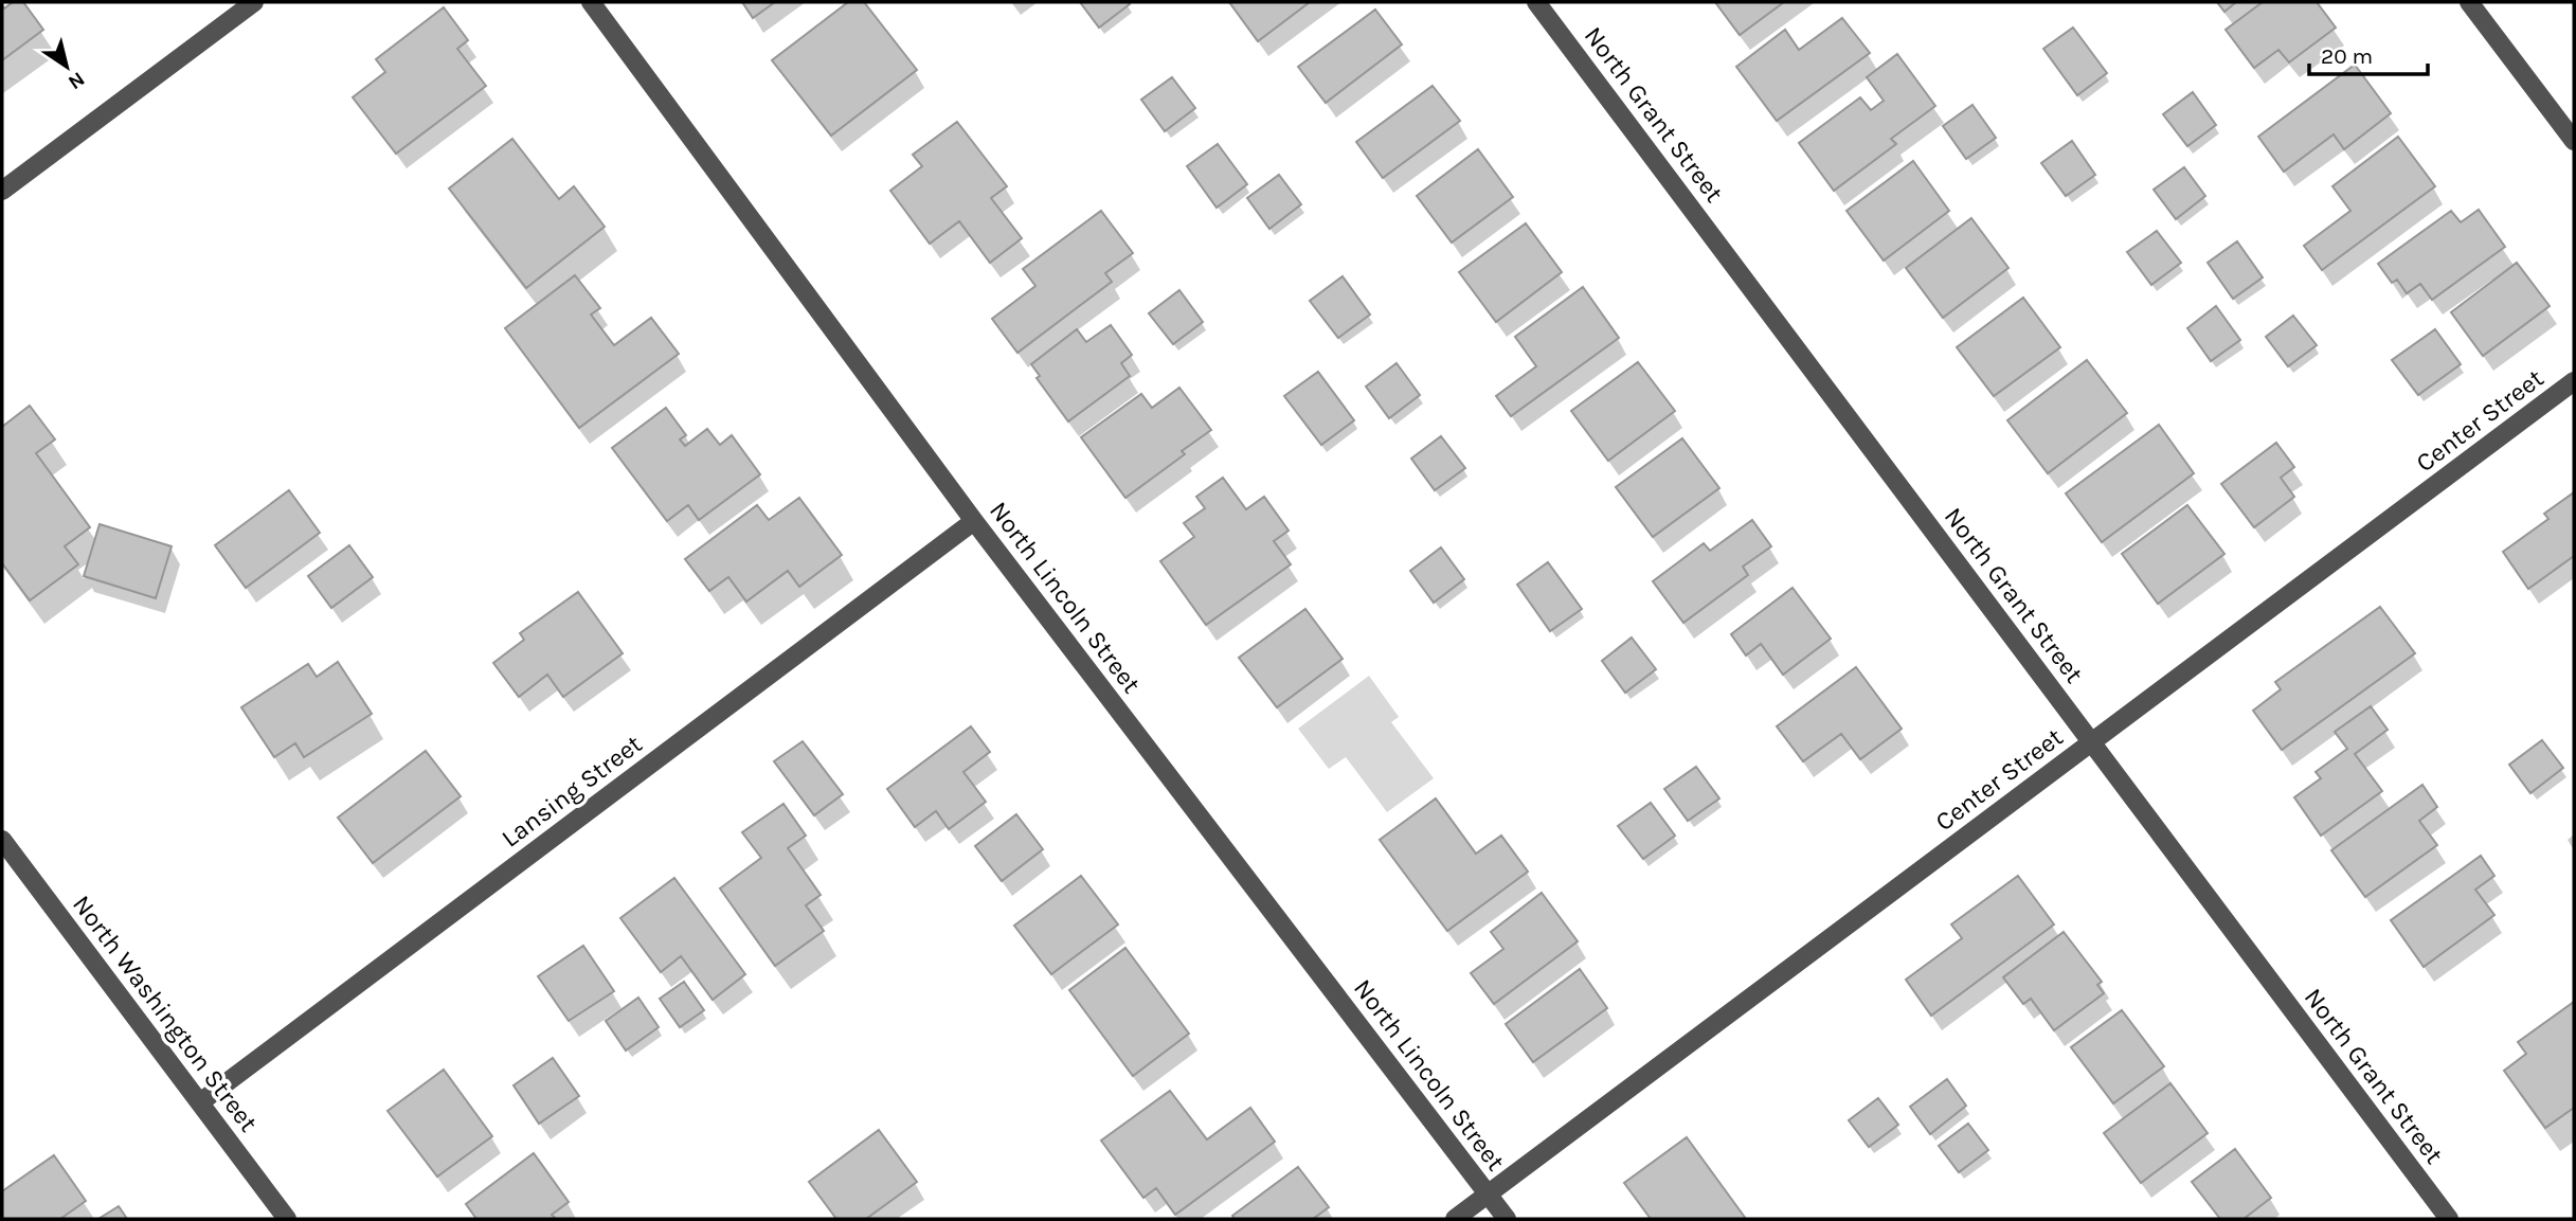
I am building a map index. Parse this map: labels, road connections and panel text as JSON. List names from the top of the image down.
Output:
{
  "streets": {
    "street": [
      "North Grant Street",
      "Center Street",
      "North Lincoln Street",
      "Lansing Street",
      "North Washington Street"
    ]
  },
  "crossings": [
    ["North Grant Street", "Center Street"],
    ["Center Street", "North Lincoln Street"],
    ["North Lincoln Street", "Lansing Street"],
    ["Lansing Street", "North Washington Street"]
  ],
  "scale_bar": "20 m",
  "north": "bottom right"
}
